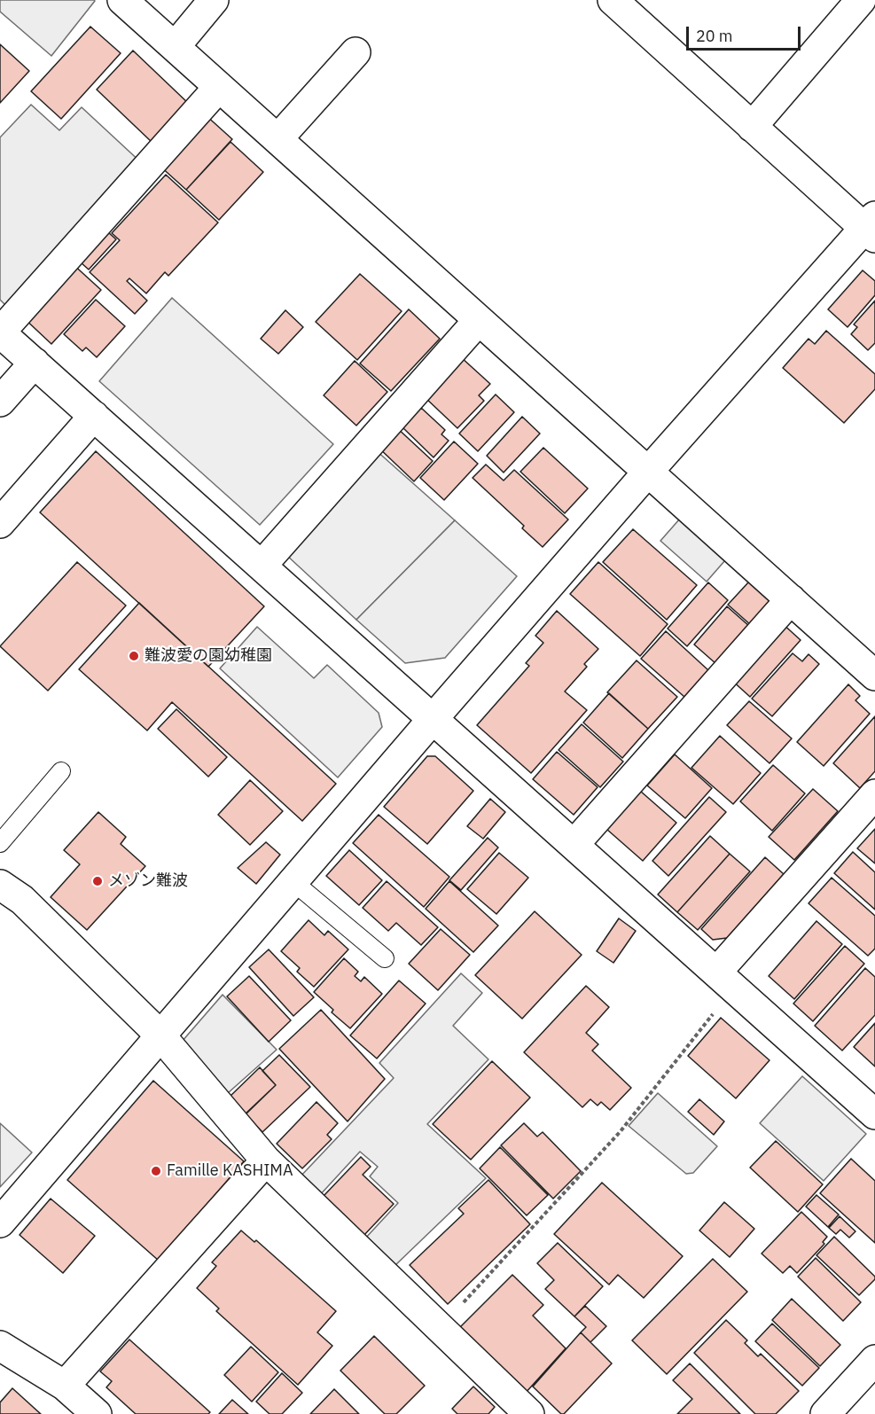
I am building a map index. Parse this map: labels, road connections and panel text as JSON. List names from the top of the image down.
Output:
{
  "places": ["難波愛の園幼稚園", "メゾン難波", "Famille KASHIMA"],
  "scale_bar": "20 m"
}
